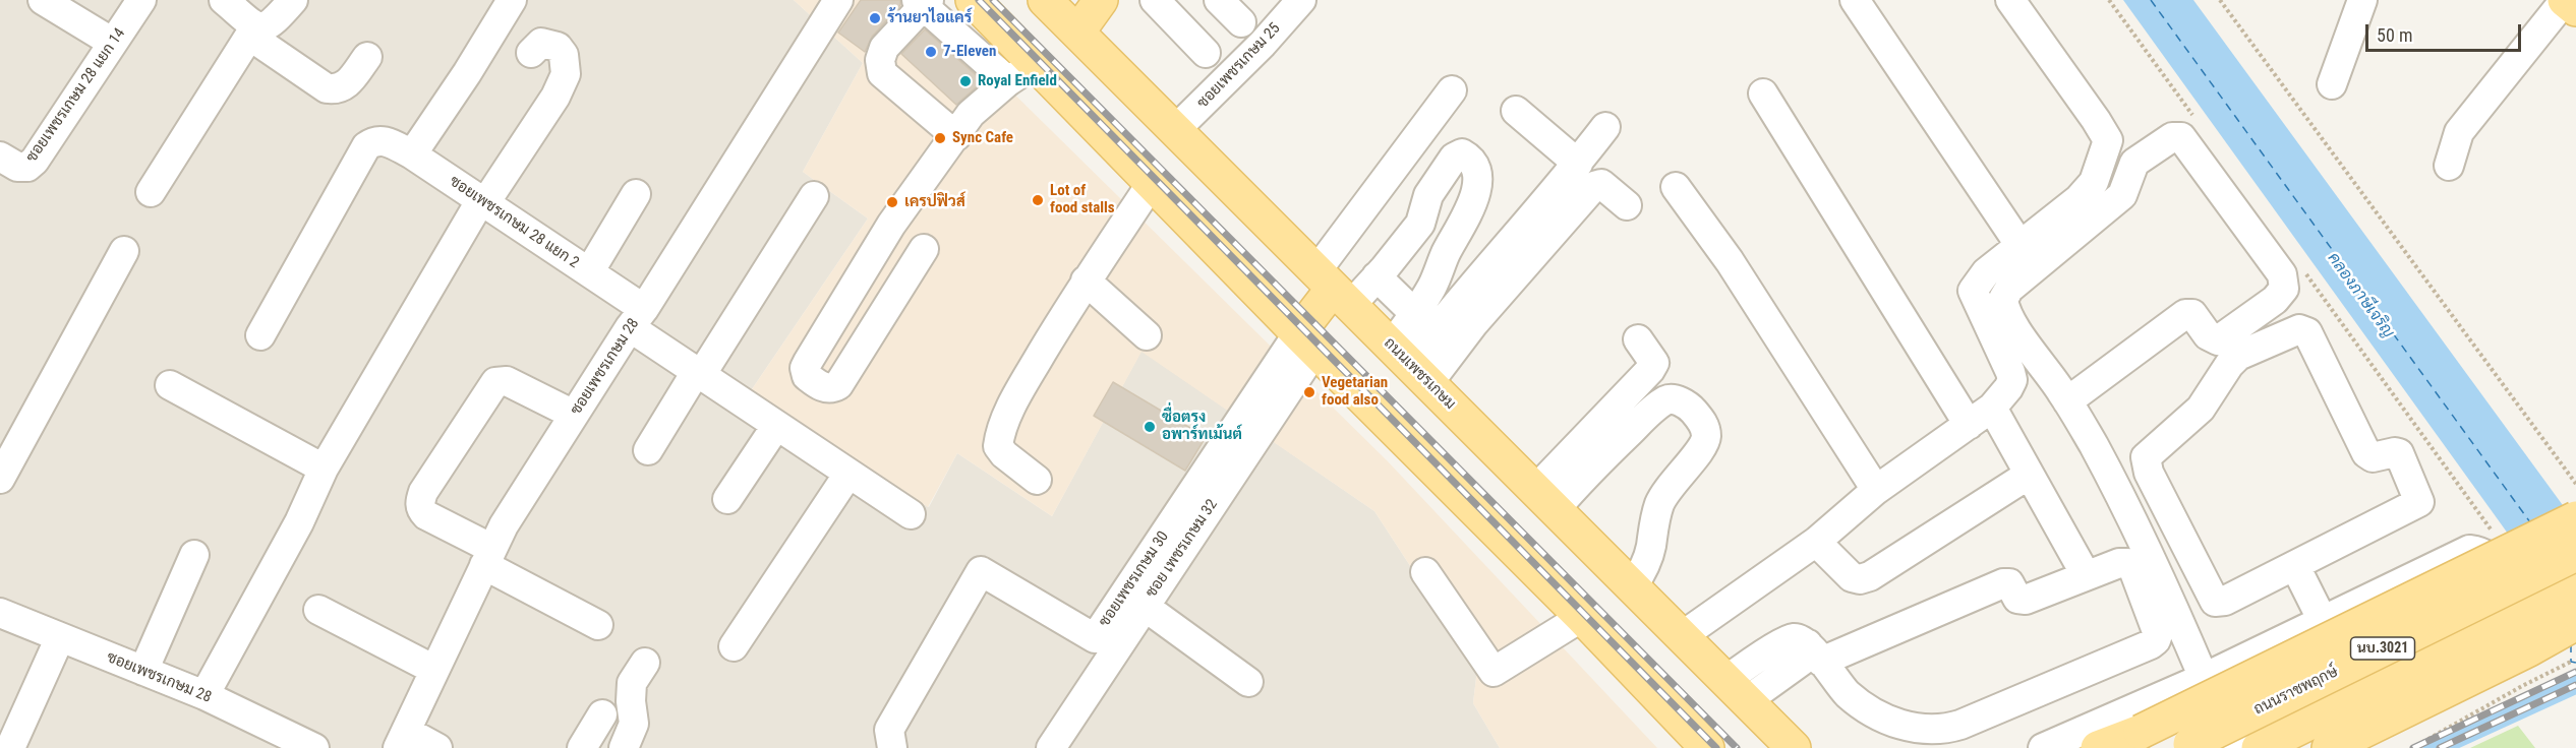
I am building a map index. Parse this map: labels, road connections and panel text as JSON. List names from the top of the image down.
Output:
{
  "streets": {
    "main road": ["ถนนเพชรเกษม", "นบ.3021", "ถนนราชพฤกษ์"],
    "street": [
      "ซอยเพชรเกษม 25",
      "ซอยเพชรเกษม 28 แยก 14",
      "ซอยเพชรเกษม 28 แยก 2",
      "ซอยเพชรเกษม 28",
      "ซอย เพชรเกษม 32",
      "ซอยเพชรเกษม 30"
    ]
  },
  "crossings": [
    ["ซอยเพชรเกษม 25", "ถนนเพชรเกษม"],
    ["ซอยเพชรเกษม 28 แยก 2", "ซอยเพชรเกษม 28"],
    ["ซอย เพชรเกษม 32", "ซอยเพชรเกษม 30"]
  ],
  "water": ["คลองภาษีเจริญ"],
  "places": [
    "ร้านยาไอแคร์",
    "7-Eleven",
    "Royal Enfield",
    "Sync Cafe",
    "Lot of food stalls",
    "เครปฟิวส์",
    "Vegetarian food also",
    "ซื่อตรง อพาร์ทเม้นต์"
  ],
  "scale_bar": "50 m"
}
